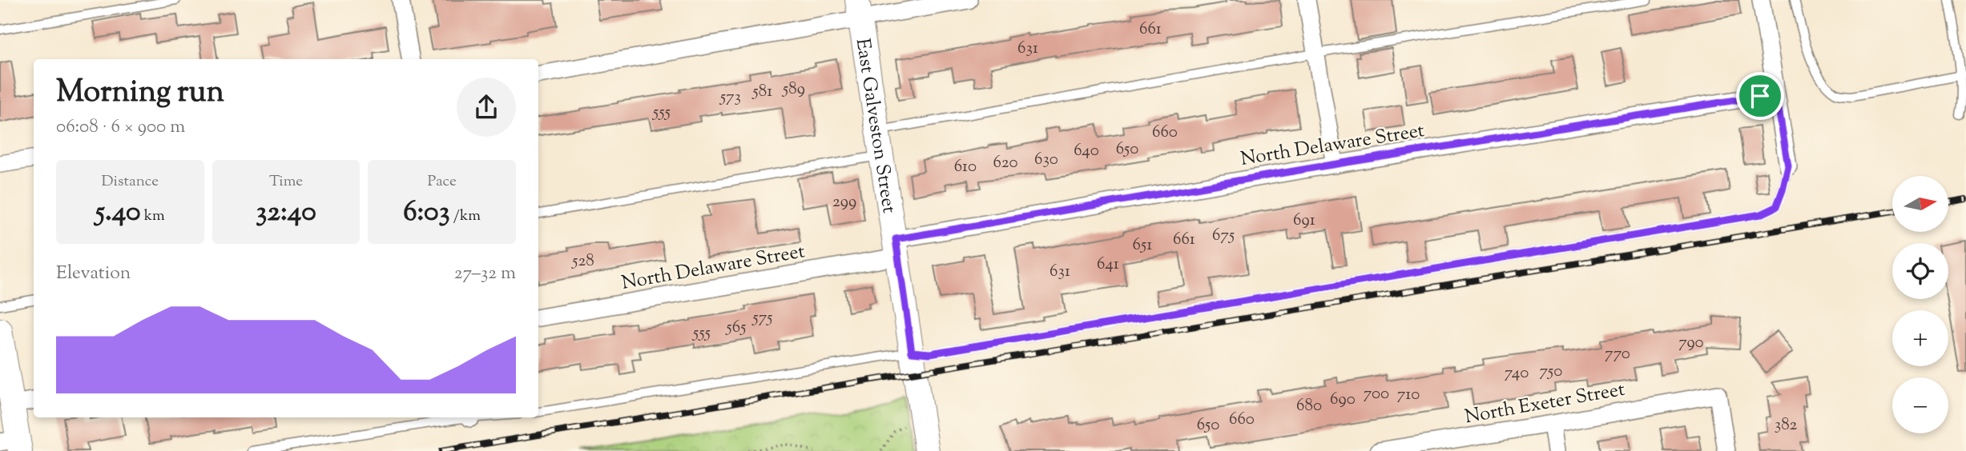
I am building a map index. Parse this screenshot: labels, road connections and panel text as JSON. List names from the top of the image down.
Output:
{
  "streets": {
    "street": ["East Galveston Street", "North Delaware Street", "North Exeter Street"]
  },
  "crossings": [
    ["East Galveston Street", "North Delaware Street"]
  ],
  "house_numbers": [
    "661",
    "631",
    "589",
    "581",
    "573",
    "555",
    "660",
    "650",
    "640",
    "630",
    "620",
    "610",
    "299",
    "691",
    "675",
    "661",
    "651",
    "528",
    "641",
    "631",
    "575",
    "565",
    "555",
    "790",
    "770",
    "750",
    "740",
    "700",
    "710",
    "690",
    "680",
    "660",
    "650",
    "382"
  ],
  "north": "right",
  "page": {
    "heading": ["Morning run", "06:08 · 6 × 900 m"],
    "stats": [
      ["Distance", "5.40 km"],
      ["Time", "32:40"],
      ["Pace", "6:03 /km"]
    ],
    "map_buttons": ["+", "−"],
    "chart": ["Elevation", "27–32 m"]
  }
}
